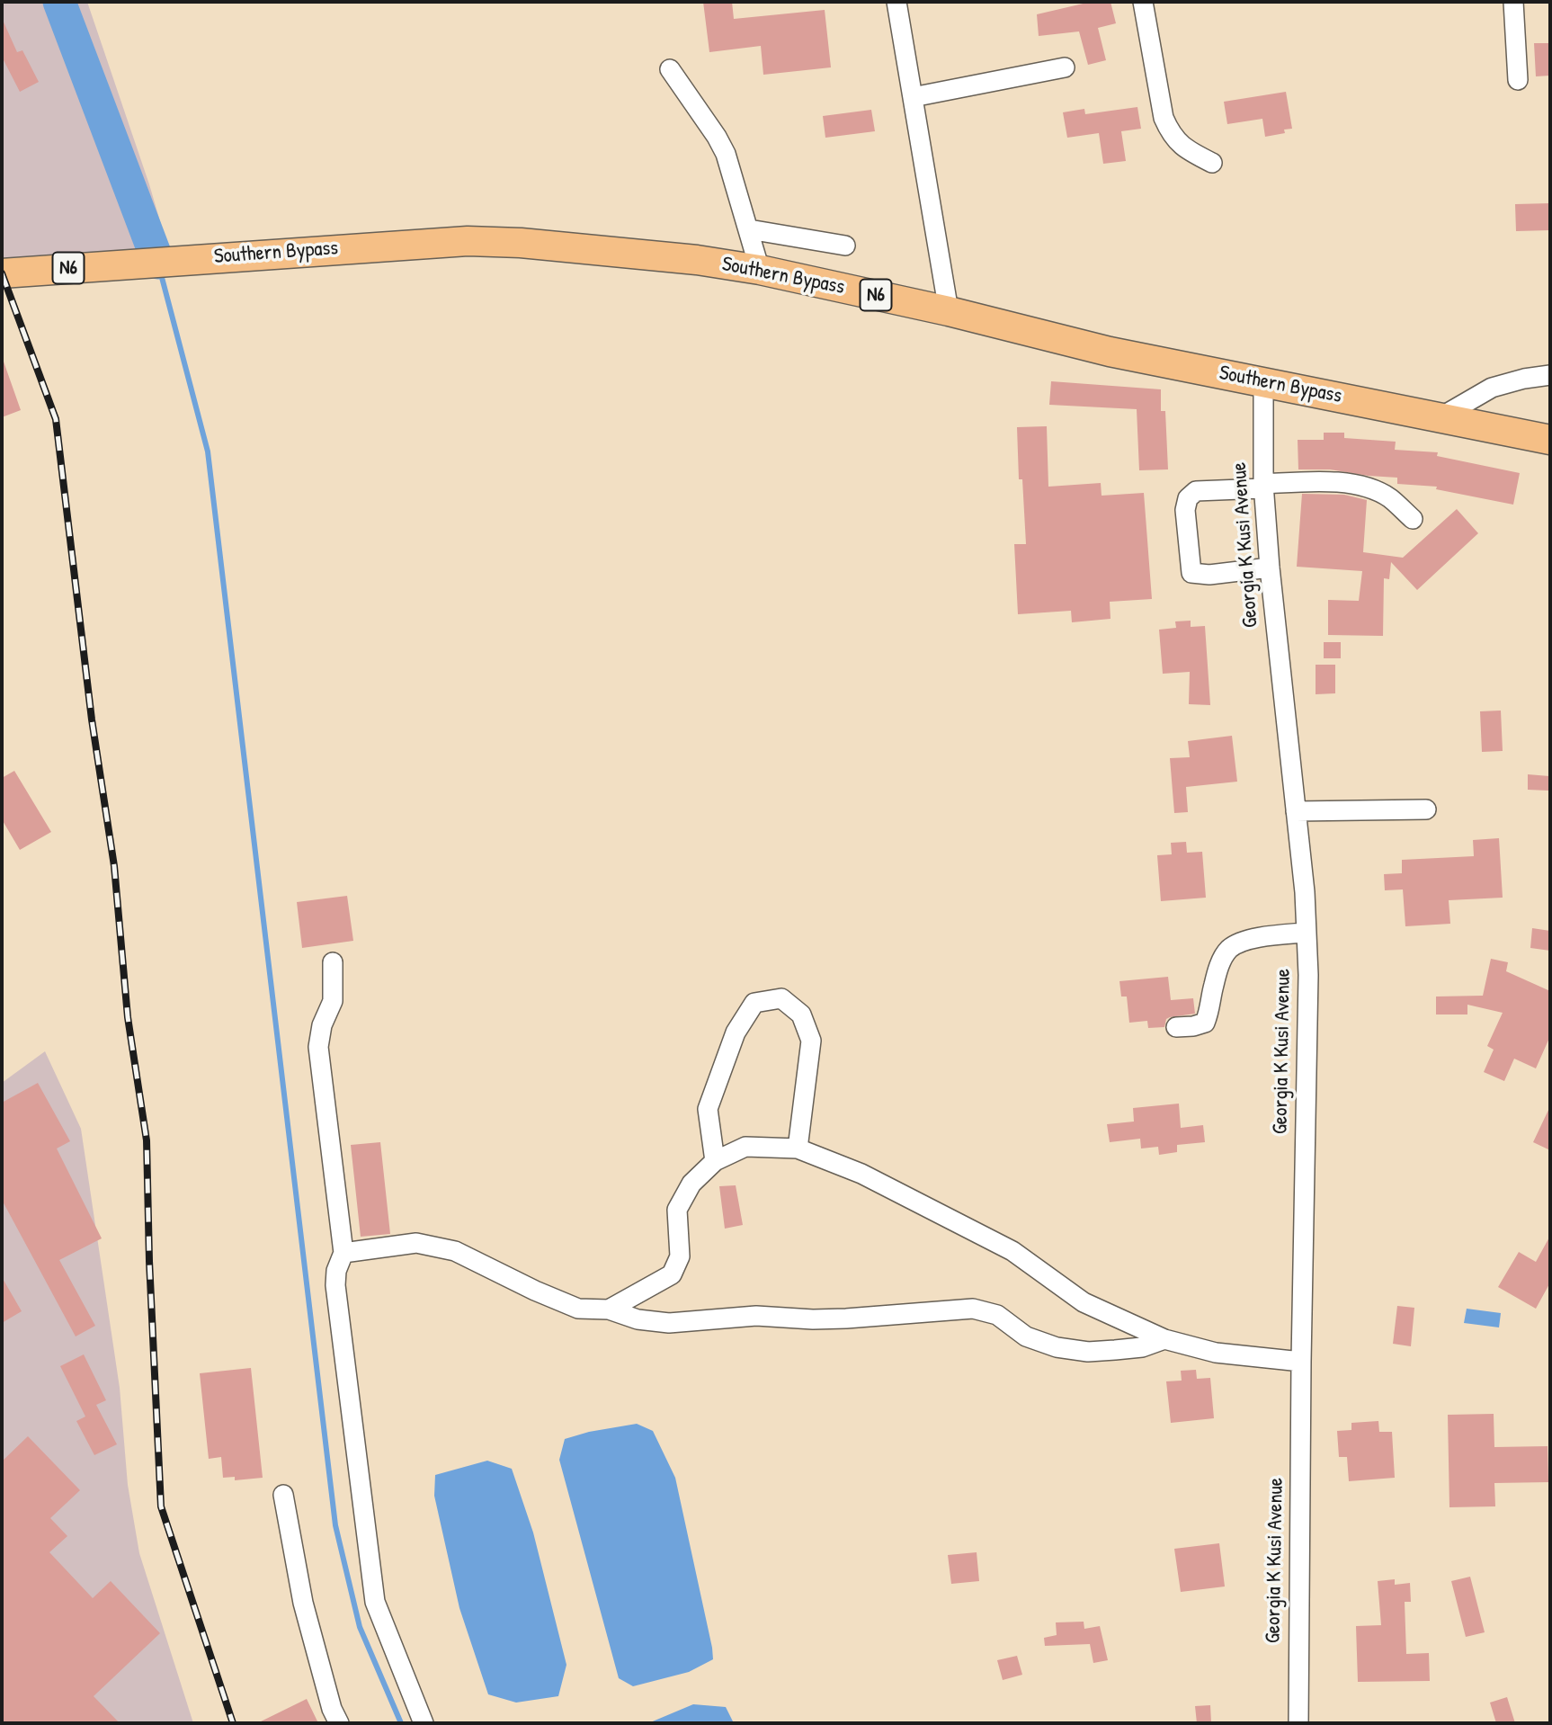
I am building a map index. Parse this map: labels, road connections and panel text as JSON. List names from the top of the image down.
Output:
{
  "streets": {
    "highway": ["Southern Bypass", "N6"],
    "street": ["Georgia K Kusi Avenue"]
  },
  "crossings": [
    ["Southern Bypass", "Georgia K Kusi Avenue"]
  ]
}
